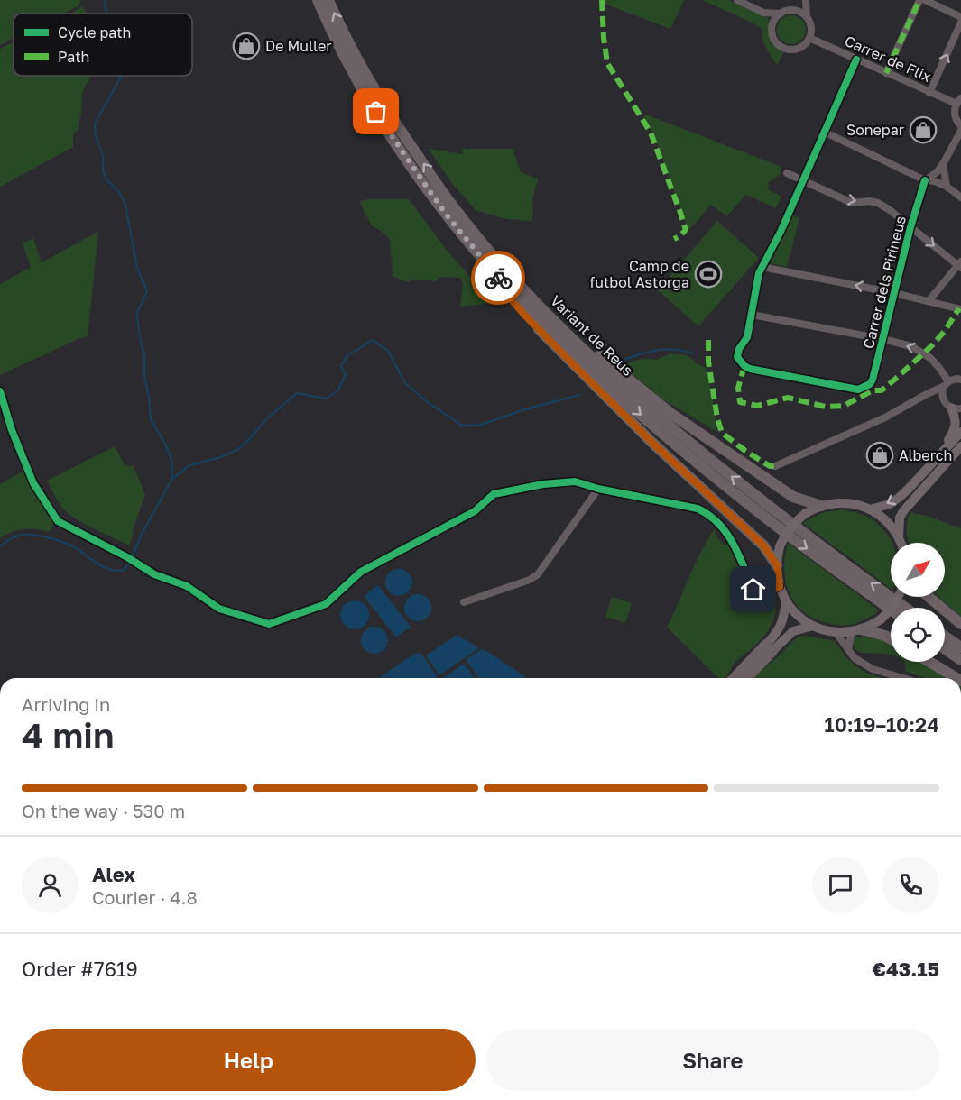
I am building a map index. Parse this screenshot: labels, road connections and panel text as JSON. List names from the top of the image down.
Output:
{
  "streets": {
    "highway": ["Variant de Reus"],
    "street": ["Carrer de Flix", "Carrer dels Pirineus"]
  },
  "places": {
    "shop": ["De Muller", "Sonepar", "Alberch"],
    "sports": ["Camp de futbol Astorga"]
  },
  "legend": ["Cycle path", "Path"],
  "north": "top right",
  "page": {
    "heading": ["4 min", "Arriving in", "10:19–10:24"],
    "panel": [
      "Alex",
      "Courier · 4.8",
      "Order #7619",
      "€43.15"
    ],
    "bar": "On the way · 530 m",
    "buttons": ["Help", "Share"]
  }
}
